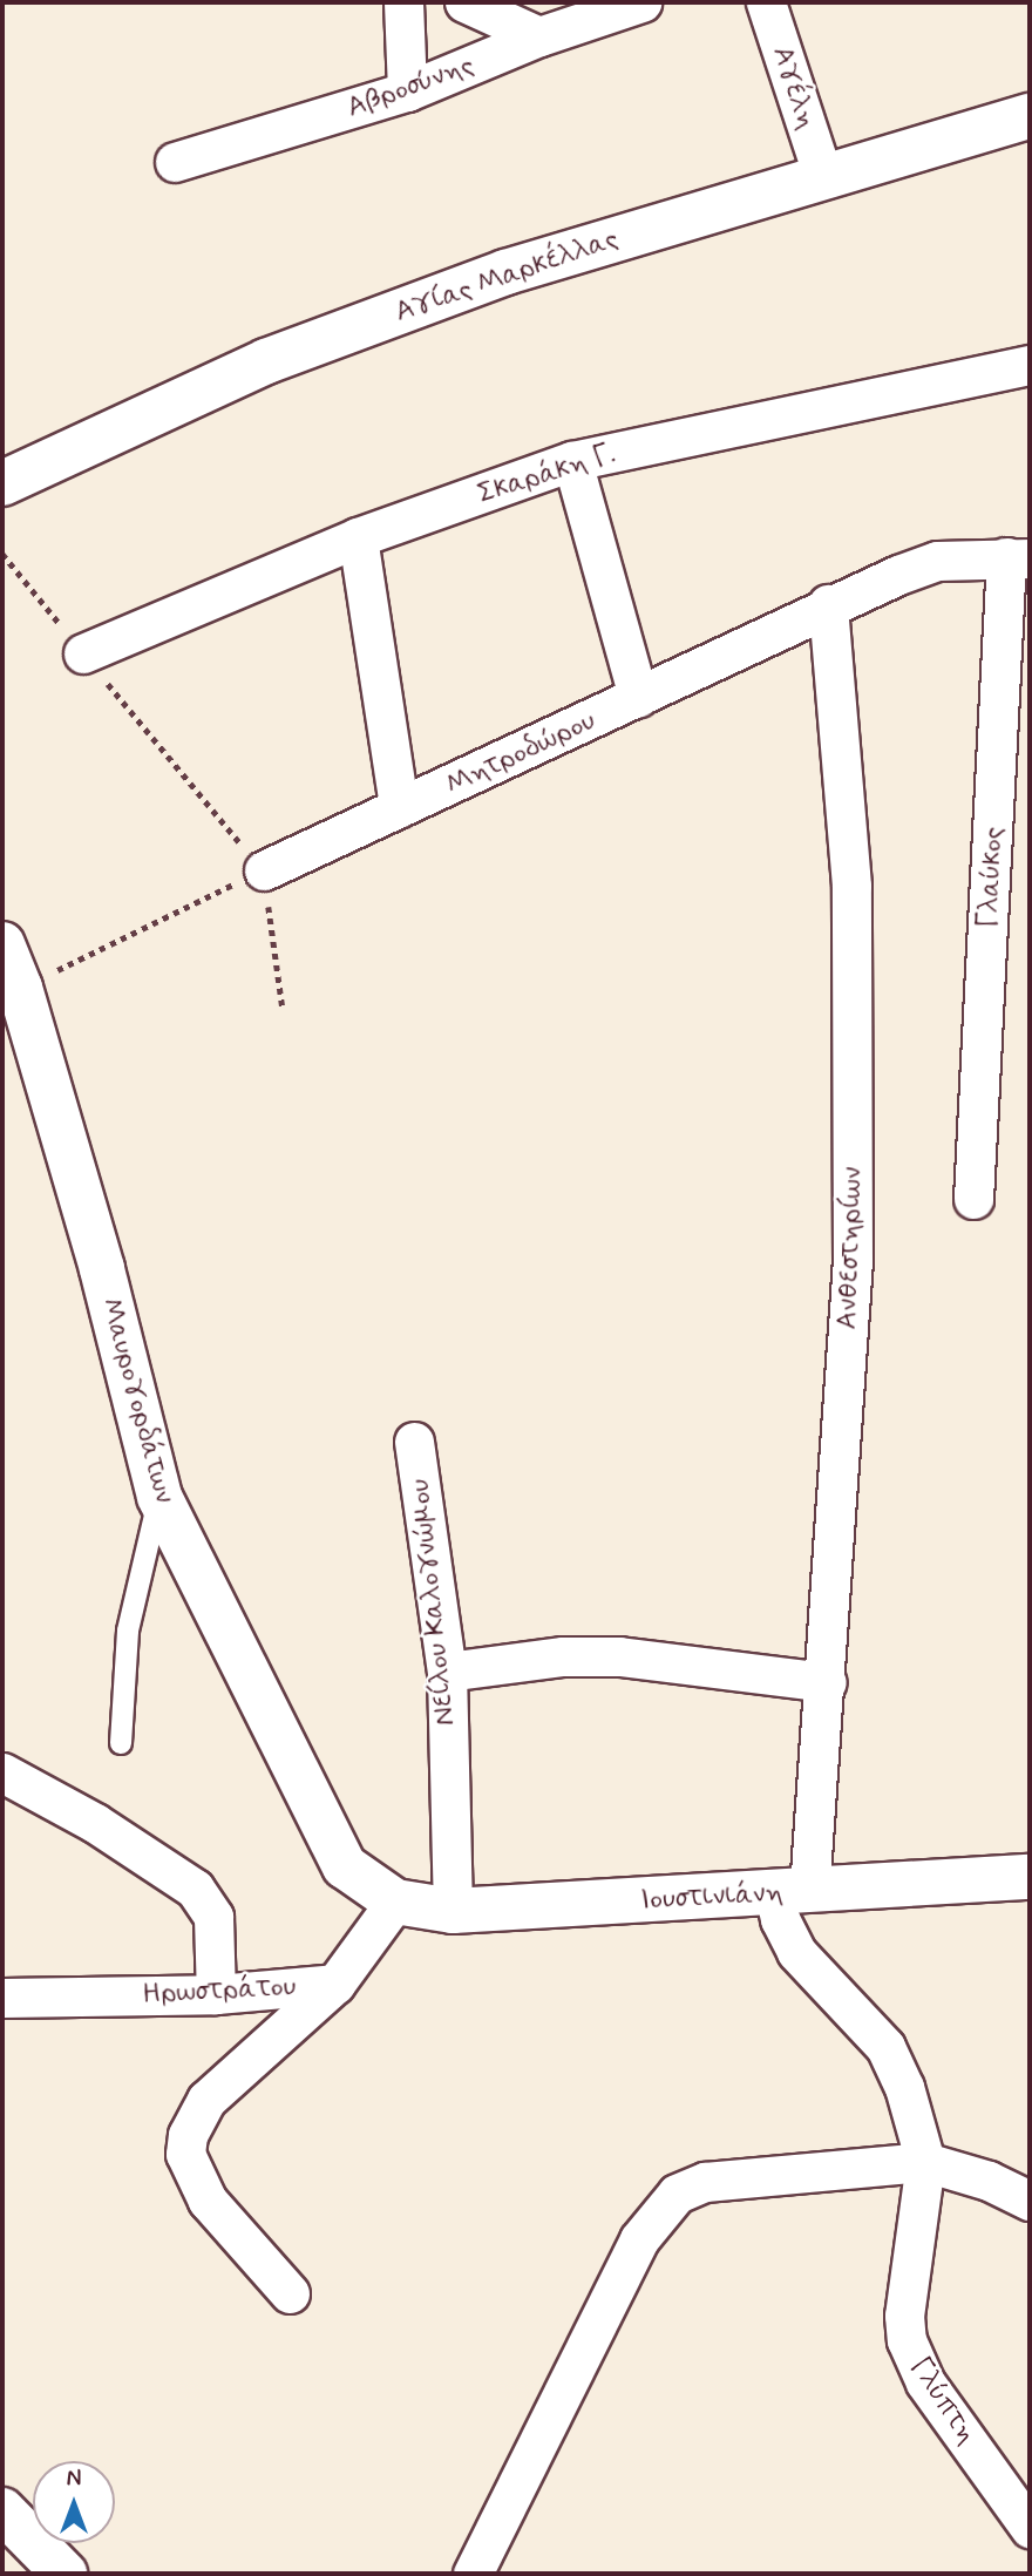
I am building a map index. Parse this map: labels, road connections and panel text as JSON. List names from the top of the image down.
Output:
{
  "streets": {
    "main road": ["Αγίας Μαρκέλλας", "Μαυρογορδάτων", "Ιουστινιάνη"],
    "street": [
      "Αβροσύνης",
      "Αγέλη",
      "Σκαράκη Γ.",
      "Μητροδώρου",
      "Γλαύκος",
      "Ανθεστηρίων",
      "Νείλου Καλογνώμου",
      "Ηρωστράτου",
      "Γλύπτη"
    ]
  },
  "crossings": [
    ["Αγέλη", "Αγίας Μαρκέλλας"],
    ["Μητροδώρου", "Γλαύκος"],
    ["Μητροδώρου", "Ανθεστηρίων"],
    ["Ανθεστηρίων", "Ιουστινιάνη"],
    ["Μαυρογορδάτων", "Ιουστινιάνη"],
    ["Μαυρογορδάτων", "Ηρωστράτου"],
    ["Νείλου Καλογνώμου", "Ιουστινιάνη"],
    ["Ιουστινιάνη", "Ηρωστράτου"]
  ],
  "north": "top"
}
